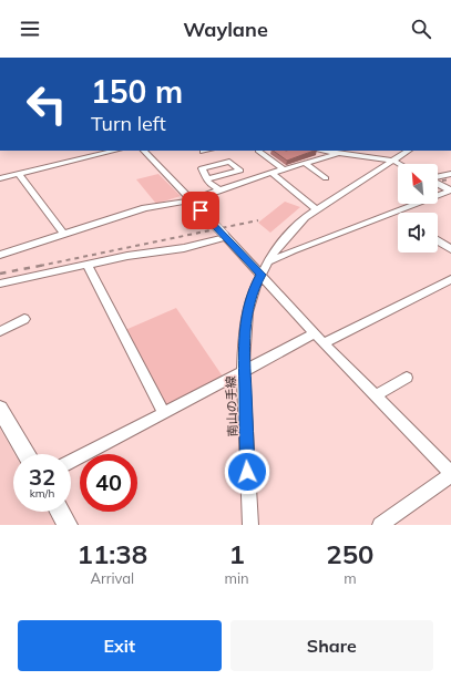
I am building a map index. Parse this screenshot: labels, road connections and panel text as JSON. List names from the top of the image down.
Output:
{
  "streets": {
    "street": ["南山の手線"]
  },
  "north": "top left",
  "page": {
    "header": "Waylane",
    "turn": ["150 m", "Turn left"],
    "speed": "32 km/h",
    "limit": "40",
    "eta": [
      "11:38",
      "Arrival",
      "1",
      "min",
      "250",
      "m"
    ],
    "buttons": ["Exit", "Share"]
  }
}
